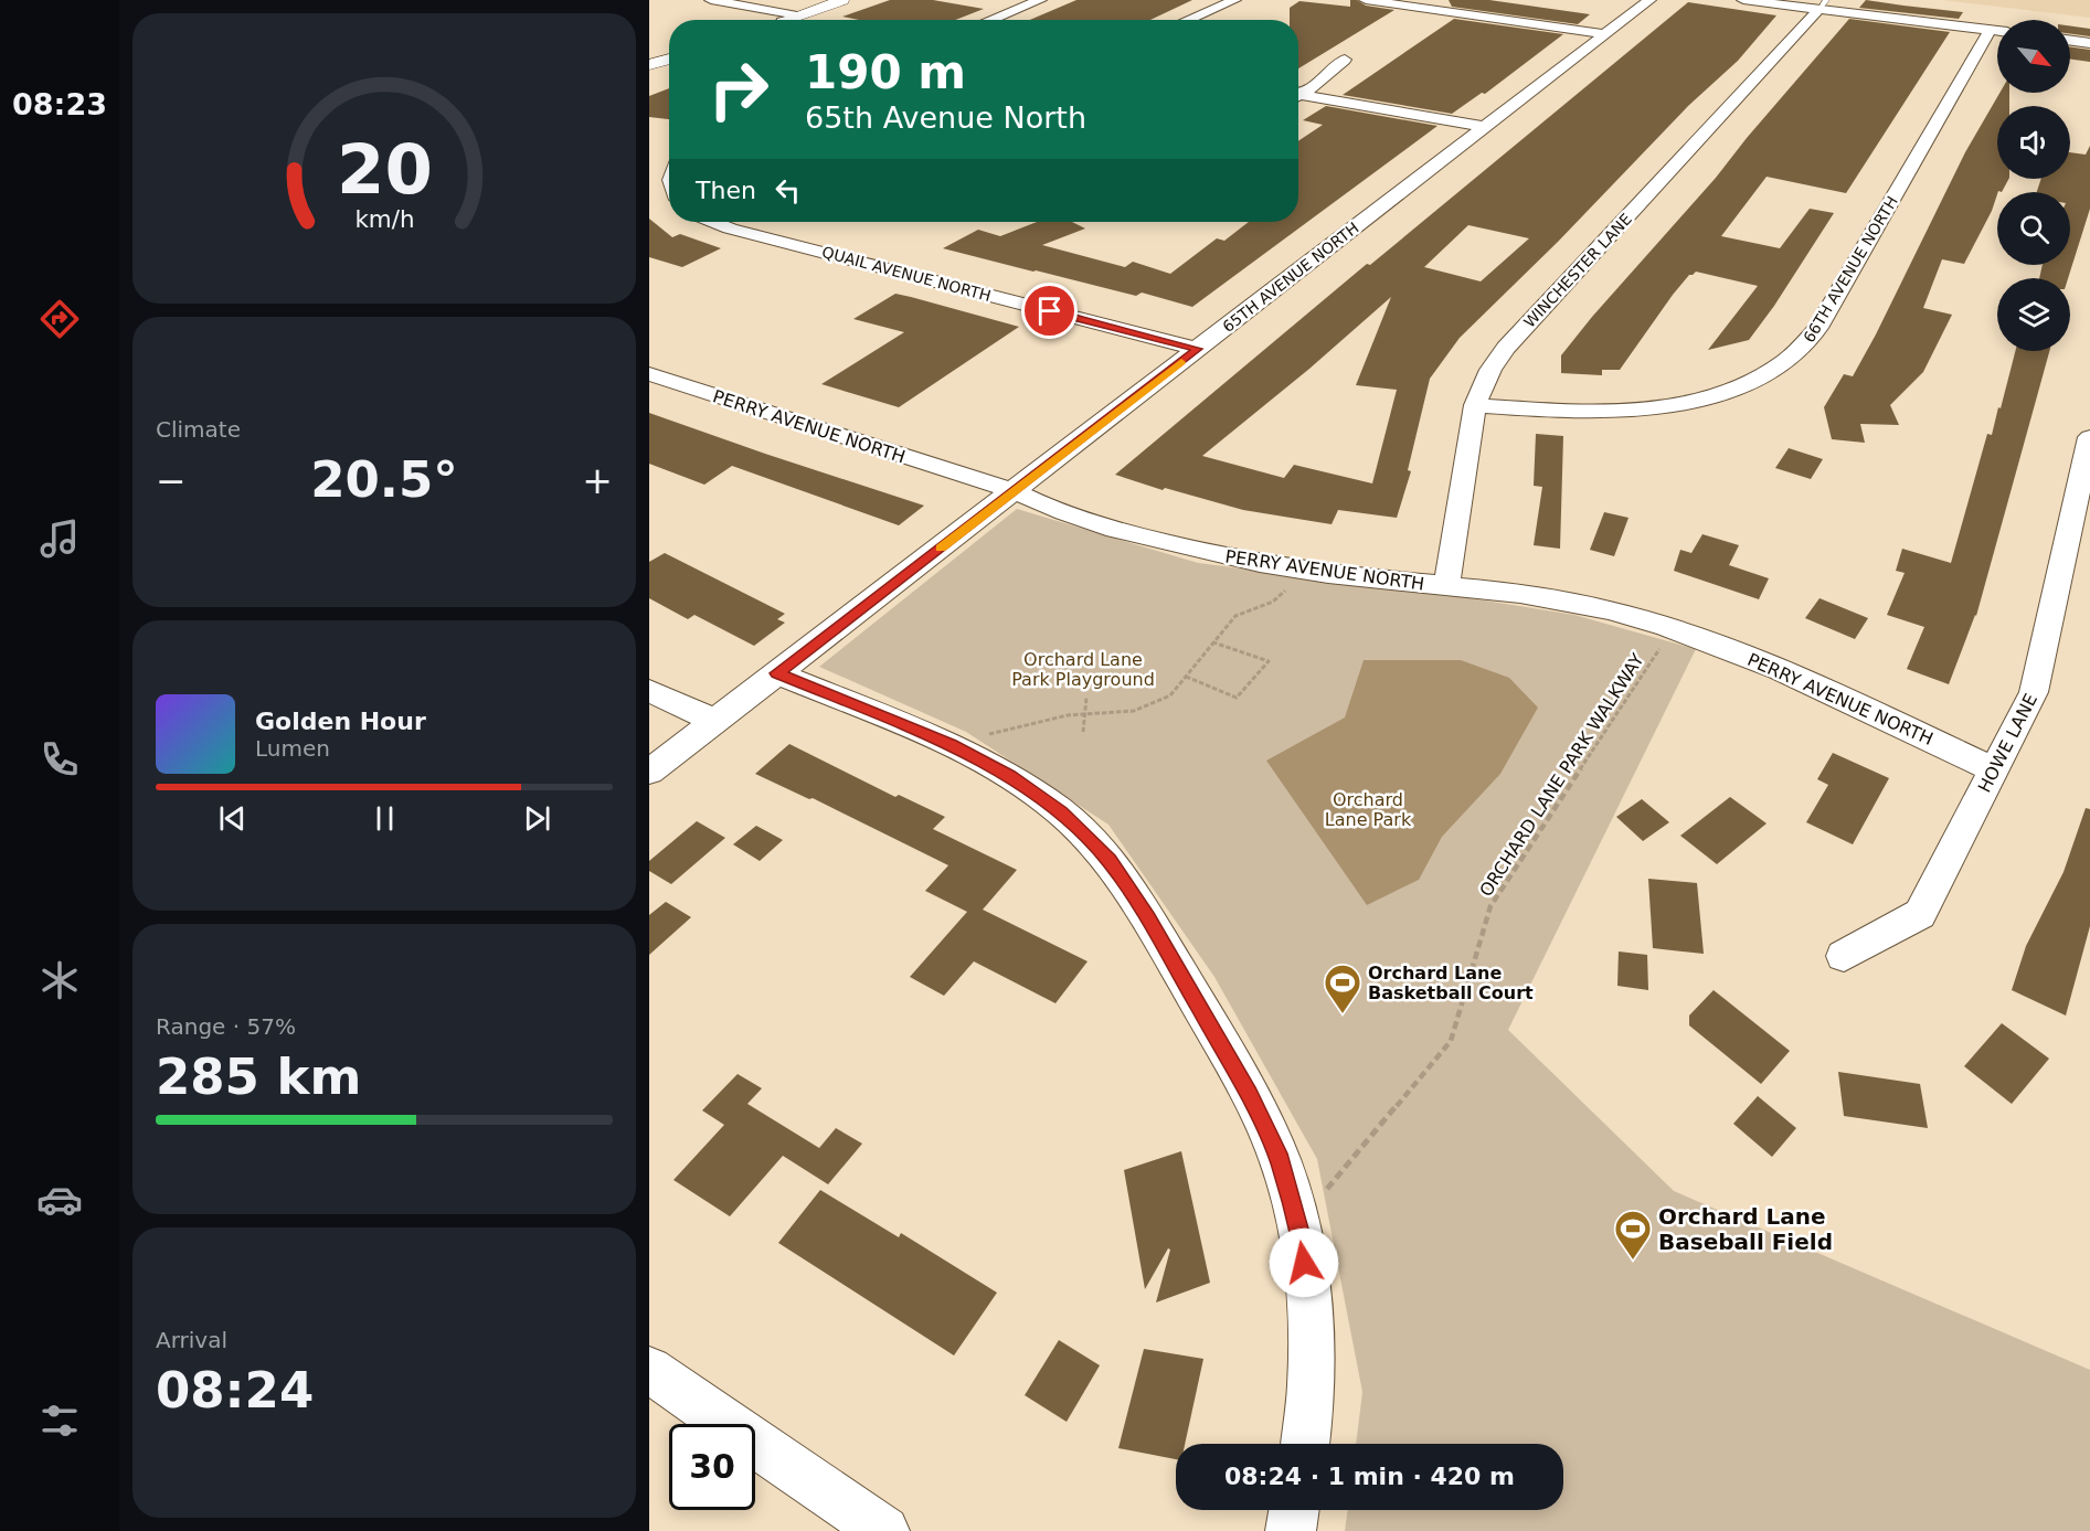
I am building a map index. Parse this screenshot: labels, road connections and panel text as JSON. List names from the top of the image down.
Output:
{
  "streets": {
    "street": [
      "66TH AVENUE NORTH",
      "WINCHESTER LANE",
      "QUAIL AVENUE NORTH",
      "65TH AVENUE NORTH",
      "PERRY AVENUE NORTH",
      "HOWE LANE"
    ],
    "path": ["ORCHARD LANE PARK WALKWAY"]
  },
  "crossings": [
    ["66TH AVENUE NORTH", "WINCHESTER LANE"],
    ["WINCHESTER LANE", "PERRY AVENUE NORTH"],
    ["QUAIL AVENUE NORTH", "65TH AVENUE NORTH"],
    ["65TH AVENUE NORTH", "PERRY AVENUE NORTH"],
    ["PERRY AVENUE NORTH", "HOWE LANE"]
  ],
  "parks": ["Orchard Lane Park Playground", "Orchard Lane Park"],
  "places": {
    "sports": ["Orchard Lane Basketball Court", "Orchard Lane Baseball Field"]
  },
  "north": "bottom right",
  "page": {
    "tabs": "08:23",
    "turn": ["190 m", "65th Avenue North"],
    "then": "Then",
    "tile": [
      "Climate",
      ["Range · 57%", "285 km"],
      ["Arrival", "08:24"]
    ],
    "heat": ["−", "20.5°", "+"],
    "song": ["Golden Hour", "Lumen"],
    "limit": "30",
    "trip": "08:24 · 1 min · 420 m",
    "gauge": ["20", "km/h"]
  }
}
